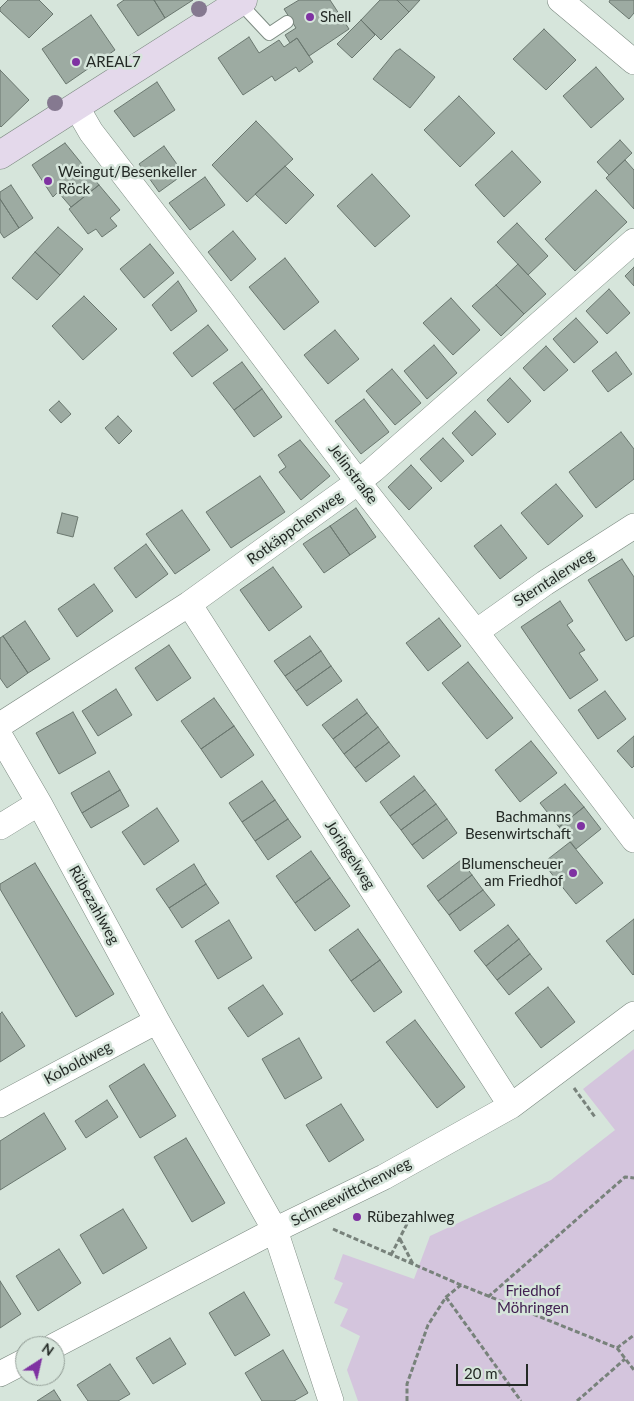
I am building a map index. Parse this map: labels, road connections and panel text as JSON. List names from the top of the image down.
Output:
{
  "streets": {
    "street": [
      "Jelinstraße",
      "Rotkäppchenweg",
      "Sterntalerweg",
      "Joringelweg",
      "Rübezahlweg",
      "Koboldweg",
      "Schneewittchenweg"
    ]
  },
  "crossings": [
    ["Jelinstraße", "Rotkäppchenweg"],
    ["Jelinstraße", "Sterntalerweg"],
    ["Rotkäppchenweg", "Joringelweg"],
    ["Joringelweg", "Schneewittchenweg"],
    ["Rübezahlweg", "Koboldweg"],
    ["Rübezahlweg", "Schneewittchenweg"]
  ],
  "parks": ["Friedhof Möhringen"],
  "places": [
    "Shell",
    "AREAL7",
    "Weingut/Besenkeller Röck",
    "Bachmanns Besenwirtschaft",
    "Blumenscheuer am Friedhof",
    "Rübezahlweg"
  ],
  "scale_bar": "20 m",
  "north": "top right"
}
